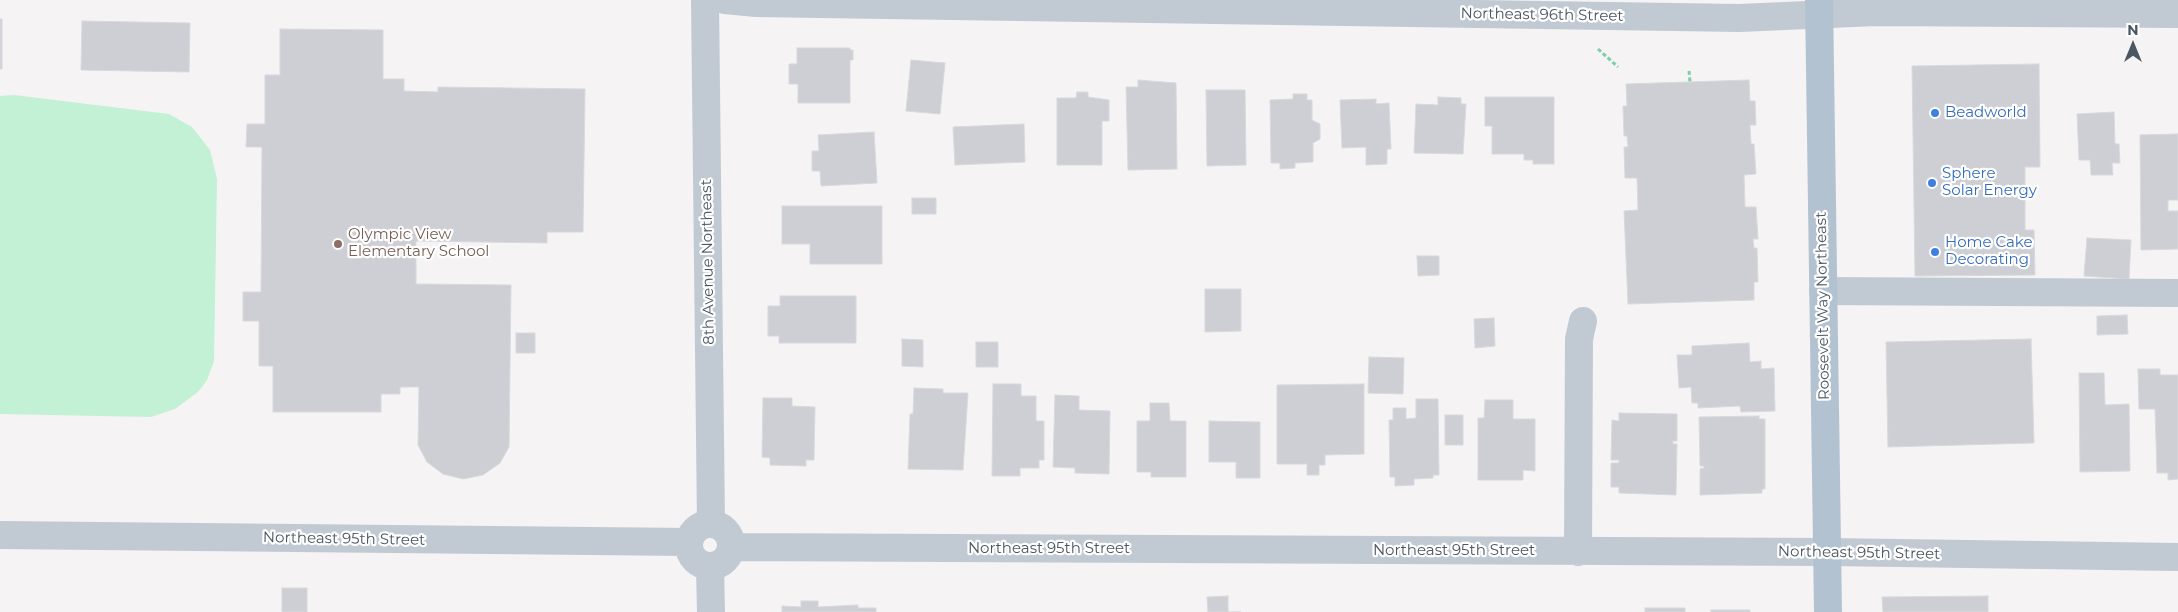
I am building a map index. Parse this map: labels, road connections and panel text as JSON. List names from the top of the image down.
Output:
{
  "streets": {
    "main road": ["Roosevelt Way Northeast"],
    "street": ["Northeast 96th Street", "8th Avenue Northeast", "Northeast 95th Street"]
  },
  "crossings": [
    ["Northeast 96th Street", "Roosevelt Way Northeast"],
    ["8th Avenue Northeast", "Northeast 95th Street"],
    ["Roosevelt Way Northeast", "Northeast 95th Street"]
  ],
  "places": [
    "Beadworld",
    "Sphere Solar Energy",
    "Olympic View Elementary School",
    "Home Cake Decorating"
  ],
  "north": "top"
}
